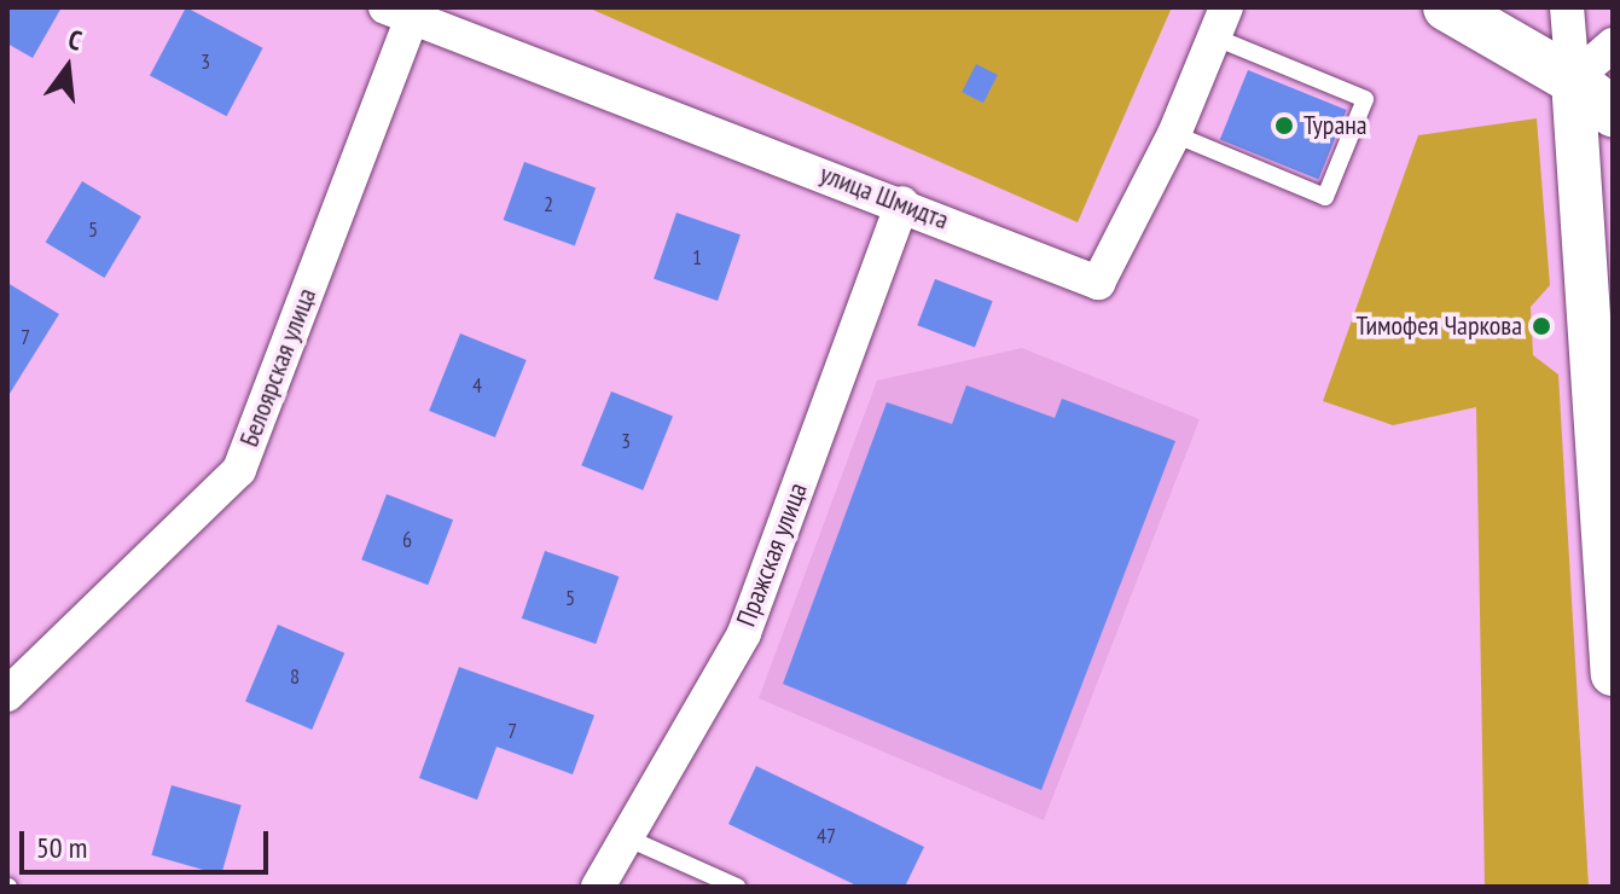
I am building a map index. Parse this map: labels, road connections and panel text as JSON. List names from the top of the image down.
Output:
{
  "streets": {
    "street": ["улица Шмидта", "Белоярская улица", "Пражская улица"]
  },
  "crossings": [
    ["улица Шмидта", "Белоярская улица"],
    ["улица Шмидта", "Пражская улица"]
  ],
  "places": ["Турана", "Тимофея Чаркова"],
  "house_numbers": [
    "3",
    "2",
    "5",
    "1",
    "7",
    "4",
    "3",
    "6",
    "5",
    "8",
    "7",
    "47"
  ],
  "scale_bar": "50 m",
  "north": "top"
}
